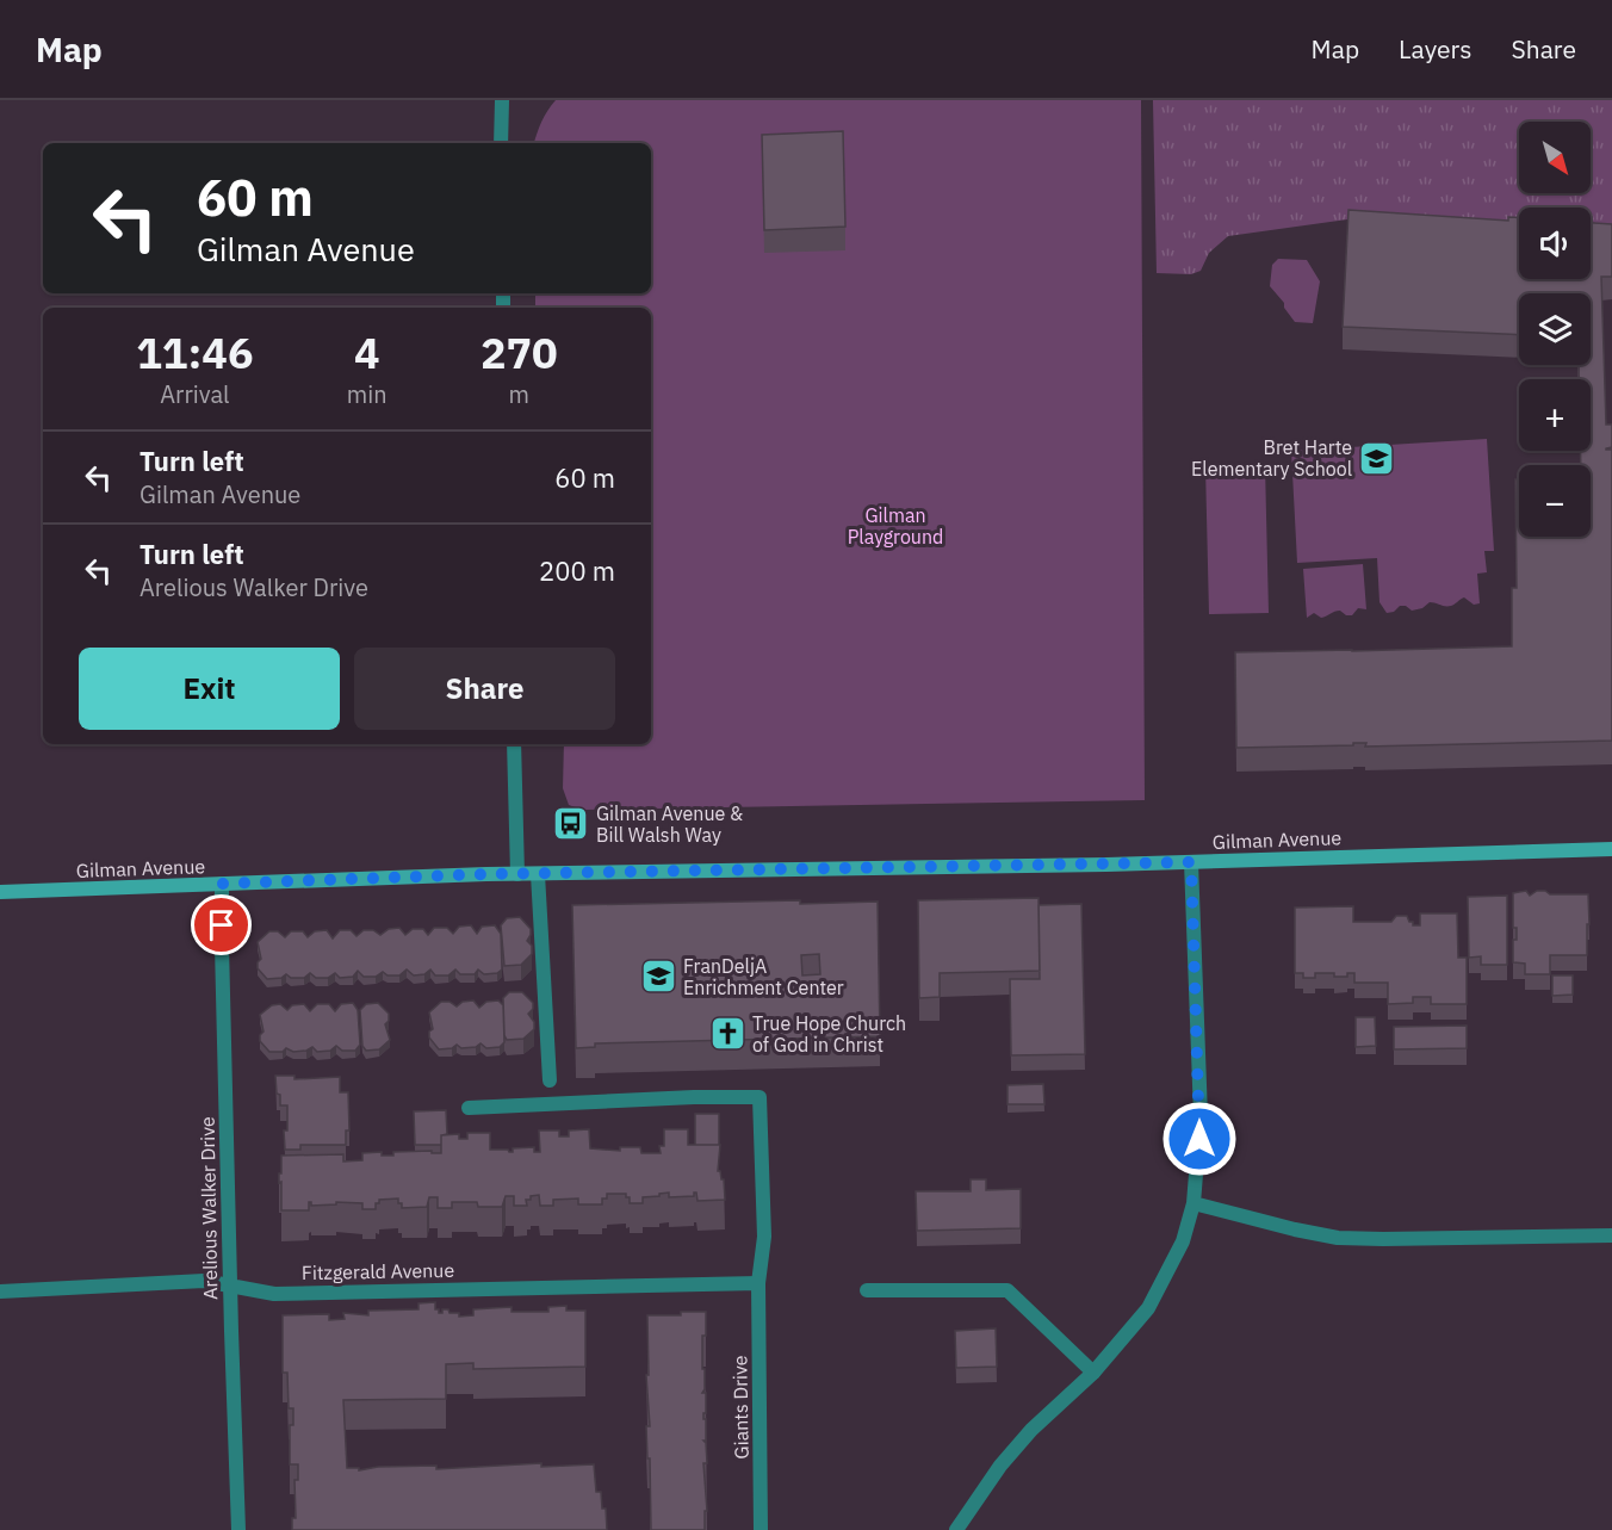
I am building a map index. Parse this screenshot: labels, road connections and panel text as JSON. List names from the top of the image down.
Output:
{
  "streets": {
    "street": [
      "Gilman Avenue",
      "Arelious Walker Drive",
      "Fitzgerald Avenue",
      "Giants Drive"
    ]
  },
  "crossings": [
    ["Gilman Avenue", "Arelious Walker Drive"],
    ["Arelious Walker Drive", "Fitzgerald Avenue"],
    ["Fitzgerald Avenue", "Giants Drive"]
  ],
  "parks": ["Gilman Playground"],
  "places": {
    "school or university": ["Bret Harte Elementary School", "FranDeljA Enrichment Center"],
    "bus stop": ["Gilman Avenue & Bill Walsh Way"],
    "church": ["True Hope Church of God in Christ"]
  },
  "north": "bottom right",
  "page": {
    "header": "Map",
    "nav": ["Map", "Layers", "Share"],
    "map_buttons": ["+", "−"],
    "turn": ["60 m", "Gilman Avenue"],
    "eta": [
      "11:46",
      "Arrival",
      "4",
      "min",
      "270",
      "m"
    ],
    "list": [
      {
        "name": "Turn left",
        "note": "Gilman Avenue",
        "value": "60 m"
      },
      {
        "name": "Turn left",
        "note": "Arelious Walker Drive",
        "value": "200 m"
      }
    ],
    "buttons": ["Exit", "Share"]
  }
}
